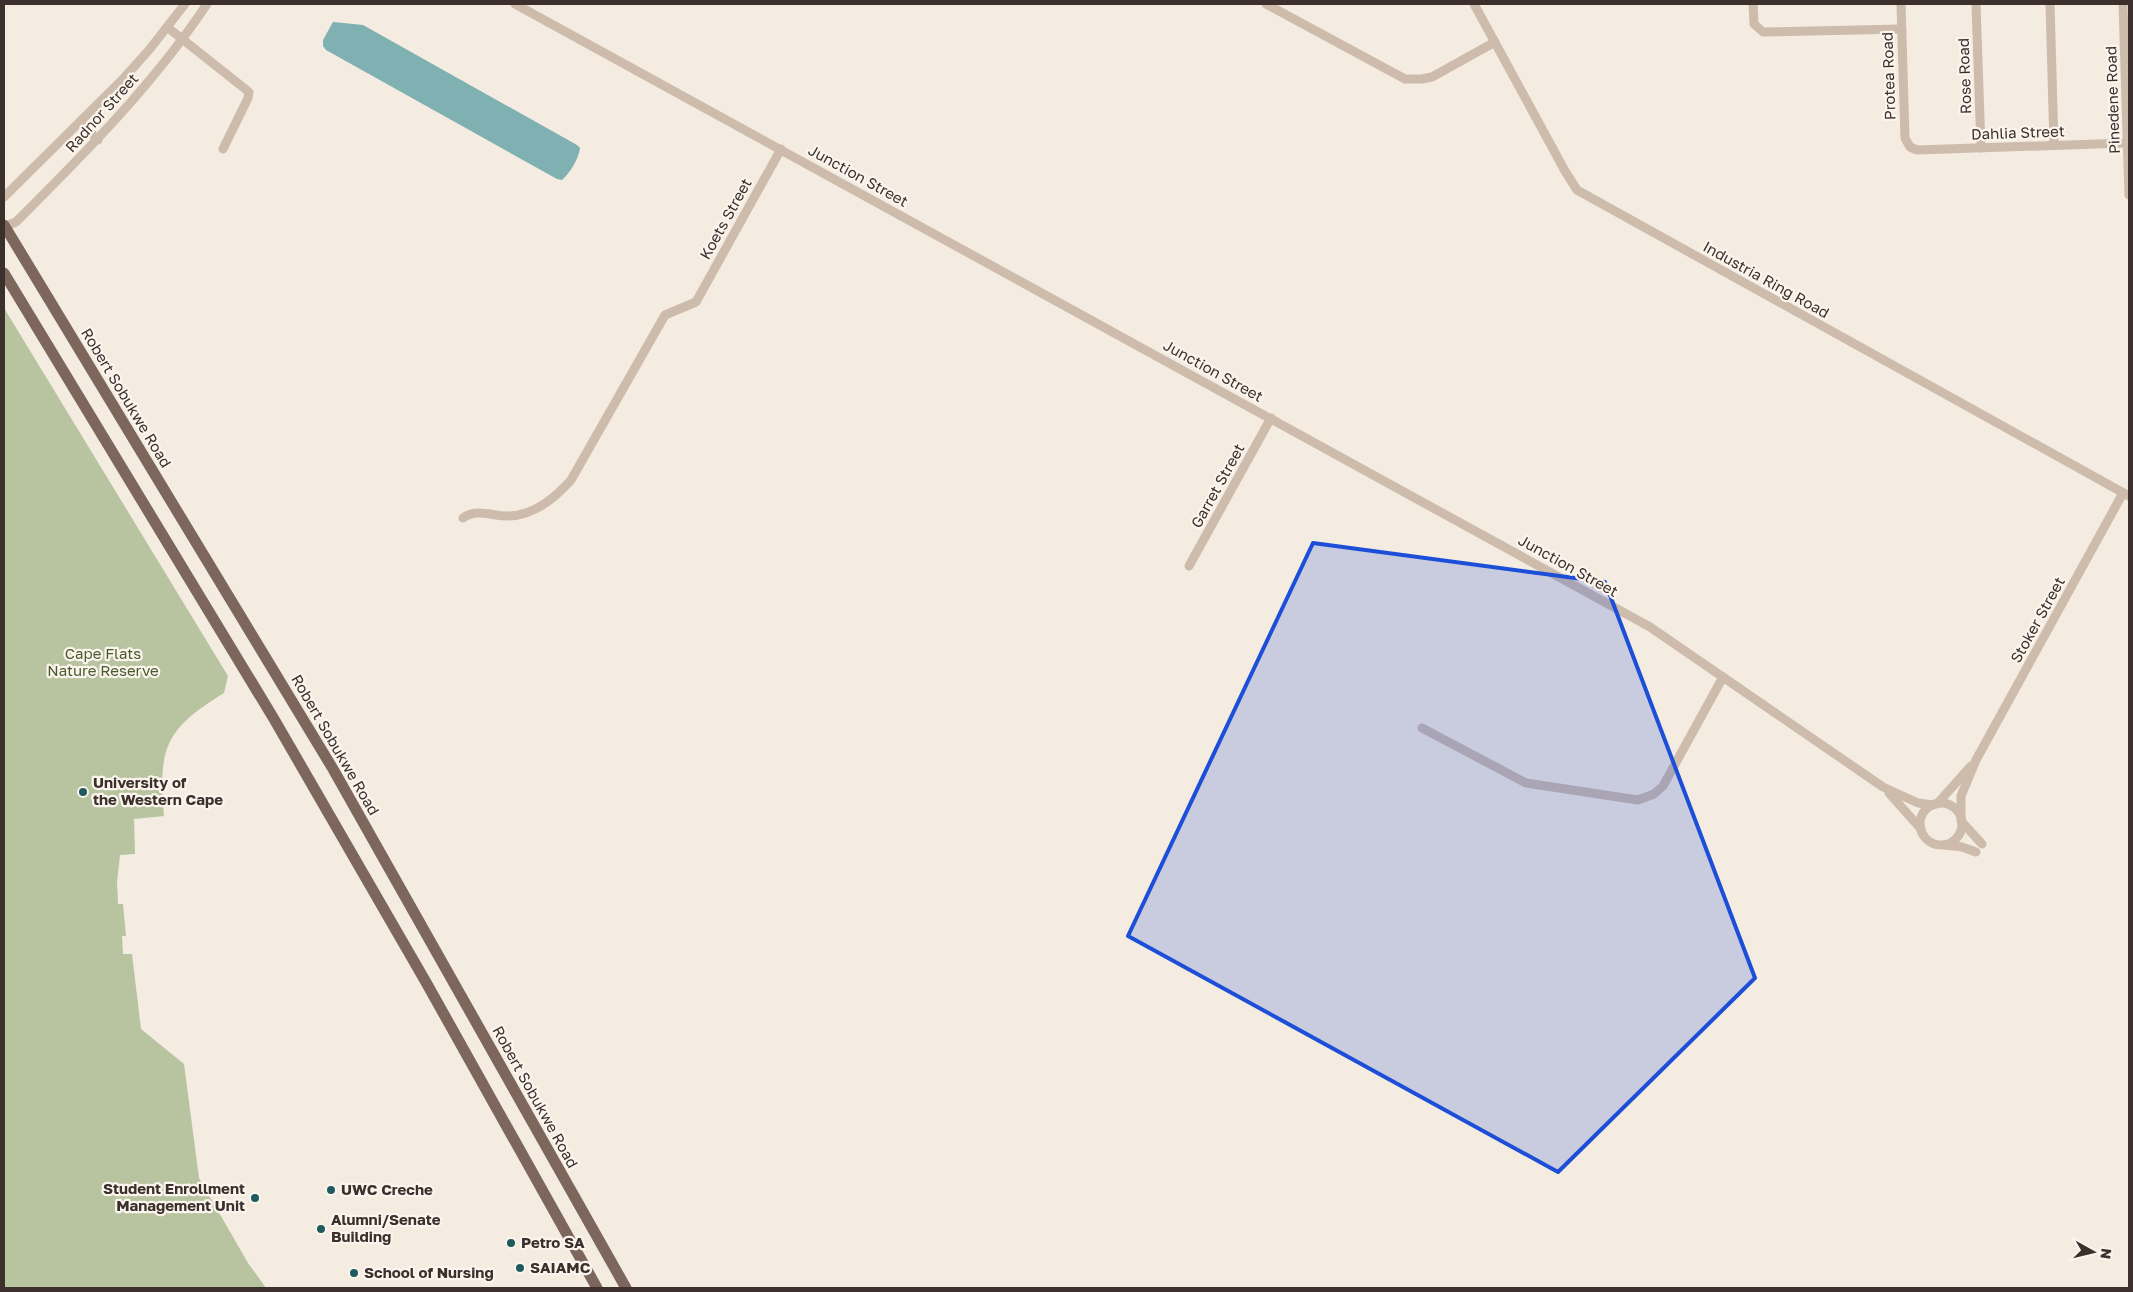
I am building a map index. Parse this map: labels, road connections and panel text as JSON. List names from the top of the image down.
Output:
{
  "streets": {
    "main road": ["Robert Sobukwe Road"],
    "street": [
      "Protea Road",
      "Rose Road",
      "Pinedene Road",
      "Radnor Street",
      "Dahlia Street",
      "Junction Street",
      "Koets Street",
      "Industria Ring Road",
      "Garret Street",
      "Stoker Street"
    ]
  },
  "crossings": [
    ["Protea Road", "Dahlia Street"],
    ["Rose Road", "Dahlia Street"],
    ["Pinedene Road", "Dahlia Street"],
    ["Radnor Street", "Robert Sobukwe Road"],
    ["Junction Street", "Koets Street"],
    ["Junction Street", "Garret Street"],
    ["Junction Street", "Stoker Street"],
    ["Industria Ring Road", "Stoker Street"]
  ],
  "parks": ["Cape Flats Nature Reserve"],
  "places": [
    "University of the Western Cape",
    "UWC Creche",
    "Student Enrollment Management Unit",
    "Alumni/Senate Building",
    "Petro SA",
    "SAIAMC",
    "School of Nursing"
  ],
  "north": "right"
}
